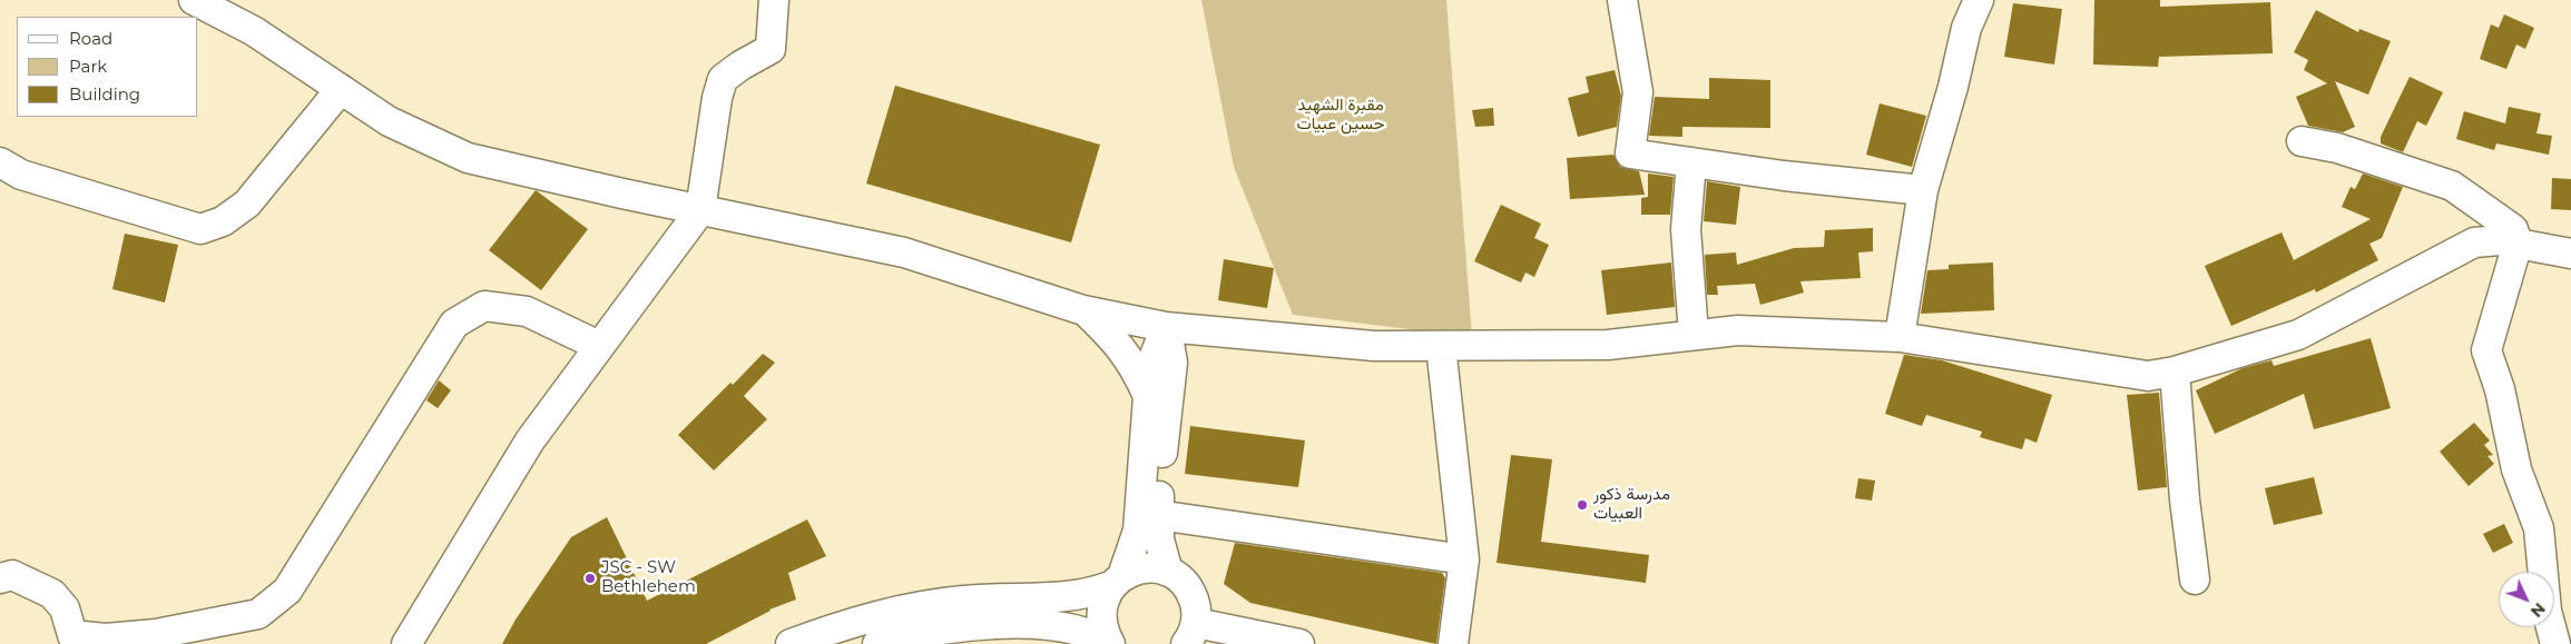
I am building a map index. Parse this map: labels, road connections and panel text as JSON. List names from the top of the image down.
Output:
{
  "parks": ["مقبرة الشهيد حسين عبيات"],
  "places": ["مدرسة ذكور العبيات", "JSC - SW Bethlehem"],
  "legend": ["Road", "Park", "Building"],
  "north": "bottom right"
}
